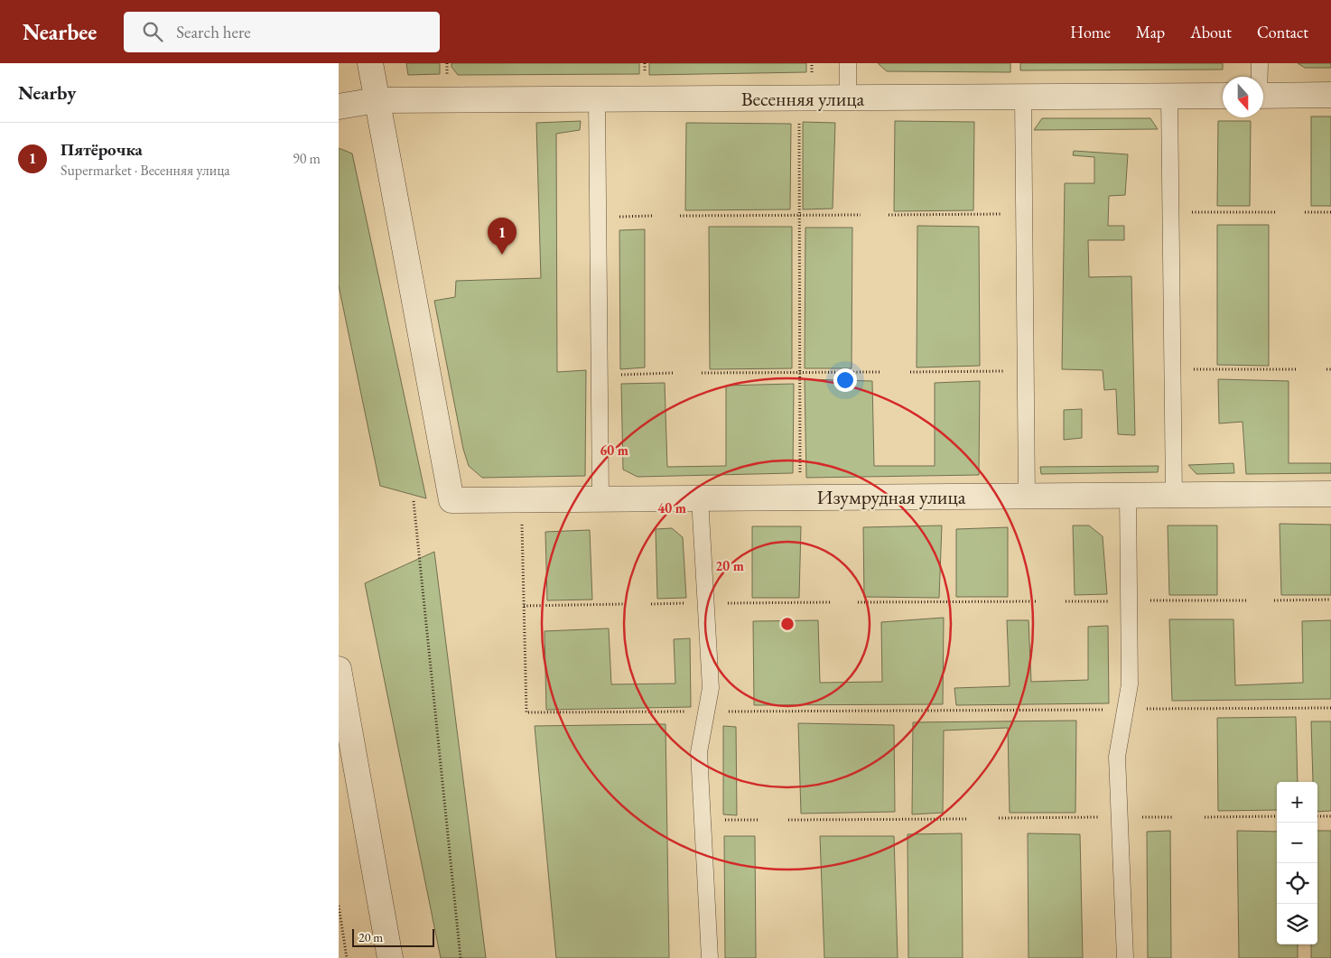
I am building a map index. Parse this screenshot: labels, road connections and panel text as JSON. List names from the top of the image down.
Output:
{
  "streets": {
    "street": ["Весенняя улица", "Изумрудная улица"]
  },
  "crossings": [
    ["Весенняя улица", "Изумрудная улица"]
  ],
  "scale_bar": "20 m",
  "north": "bottom",
  "page": {
    "header": "Nearbee",
    "search": "Search here",
    "nav": [
      "Home",
      "Map",
      "About",
      "Contact"
    ],
    "heading": "Nearby",
    "list": [
      {
        "mark": "1",
        "name": "Пятёрочка",
        "note": "Supermarket · Весенняя улица",
        "value": "90 m"
      }
    ],
    "pins": "1",
    "map_buttons": ["+", "−"],
    "scale": "20 m"
  },
  "rings": ["60 m", "40 m", "20 m"]
}
